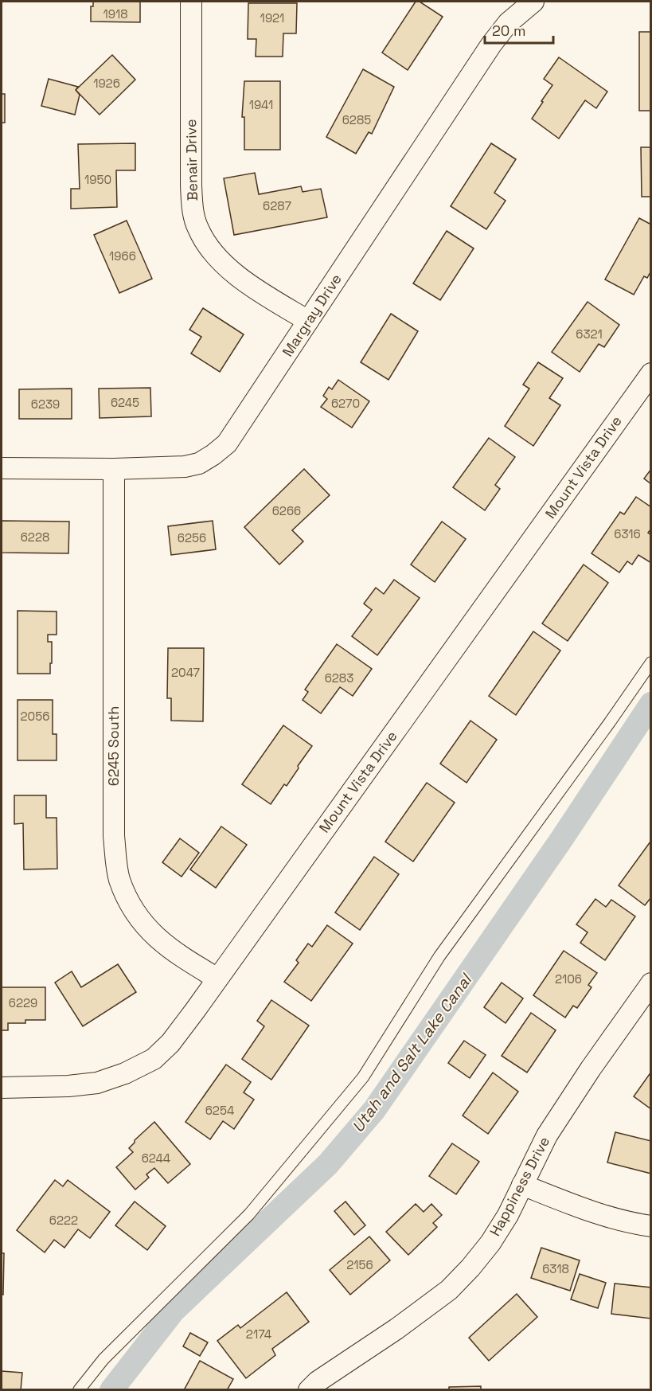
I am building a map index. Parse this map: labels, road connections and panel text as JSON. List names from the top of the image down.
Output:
{
  "streets": {
    "street": [
      "Benair Drive",
      "Margray Drive",
      "Mount Vista Drive",
      "6245 South",
      "Happiness Drive"
    ]
  },
  "crossings": [
    ["Benair Drive", "Margray Drive"],
    ["Margray Drive", "6245 South"],
    ["Mount Vista Drive", "6245 South"]
  ],
  "water": ["Utah and Salt Lake Canal"],
  "house_numbers": [
    "1918",
    "1921",
    "1926",
    "1941",
    "6285",
    "1950",
    "6287",
    "1966",
    "6321",
    "6245",
    "6270",
    "6239",
    "6266",
    "6316",
    "6228",
    "6256",
    "2047",
    "6283",
    "2056",
    "2106",
    "6229",
    "6254",
    "6244",
    "6222",
    "2156",
    "6318",
    "2174"
  ],
  "scale_bar": "20 m"
}
